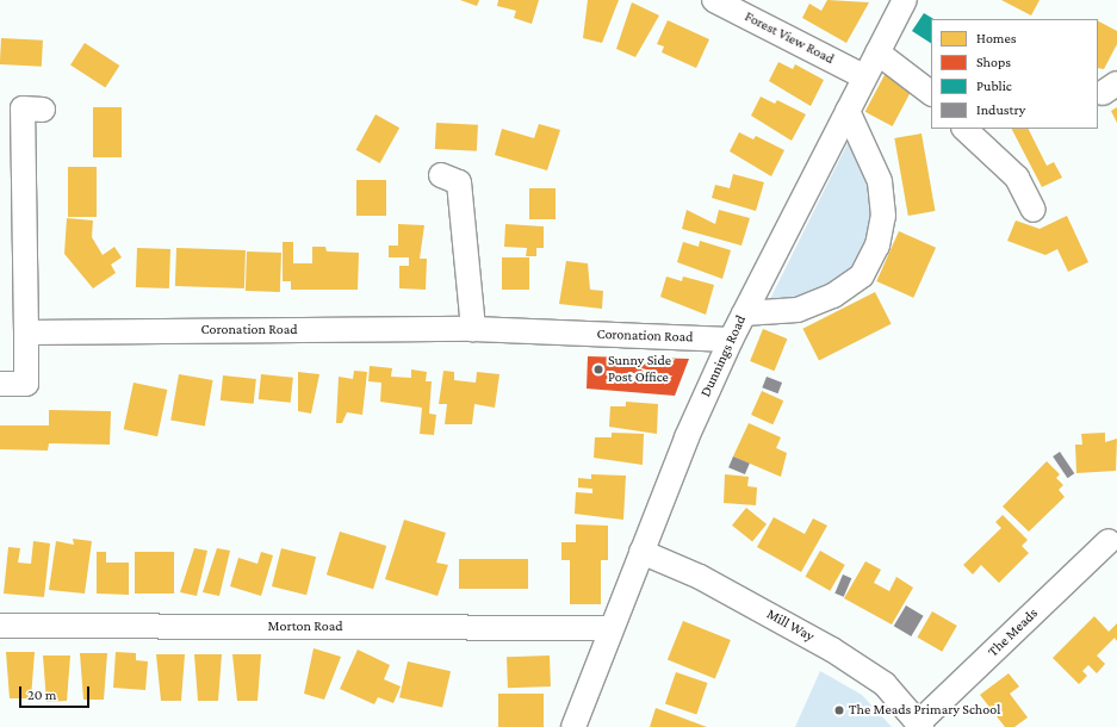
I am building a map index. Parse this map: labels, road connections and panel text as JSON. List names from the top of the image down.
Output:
{
  "streets": {
    "street": [
      "Forest View Road",
      "Coronation Road",
      "Dunnings Road",
      "Mill Way",
      "Morton Road",
      "The Meads"
    ]
  },
  "crossings": [
    ["Forest View Road", "Dunnings Road"],
    ["Coronation Road", "Dunnings Road"],
    ["Dunnings Road", "Mill Way"],
    ["Dunnings Road", "Morton Road"],
    ["Mill Way", "The Meads"]
  ],
  "places": ["Sunny Side Post Office", "The Meads Primary School"],
  "legend": [
    "Homes",
    "Shops",
    "Public",
    "Industry"
  ],
  "scale_bar": "20 m"
}
